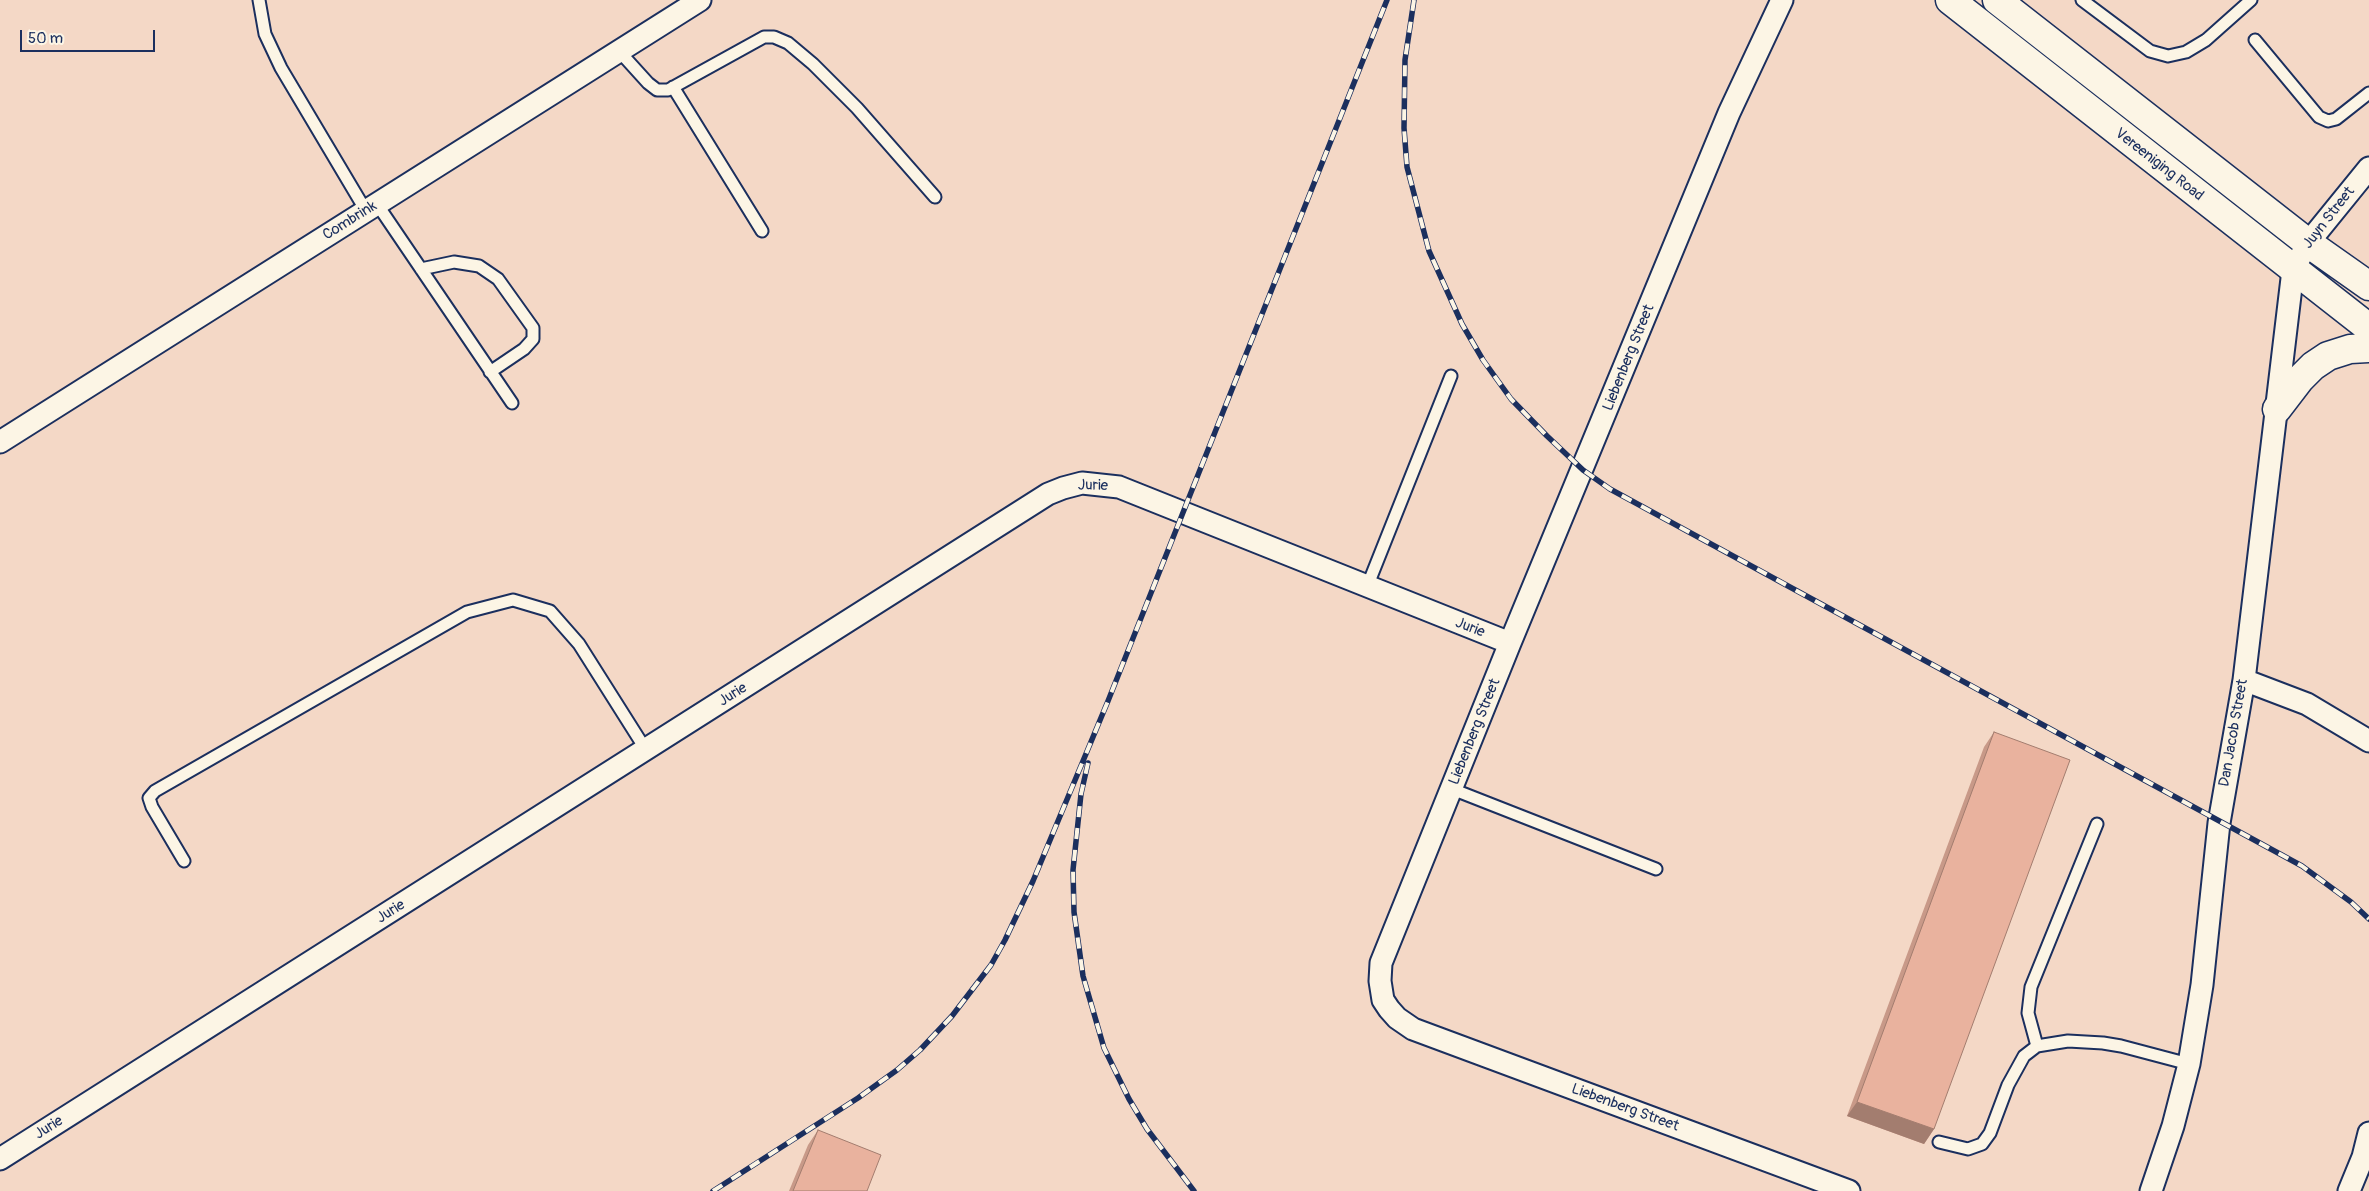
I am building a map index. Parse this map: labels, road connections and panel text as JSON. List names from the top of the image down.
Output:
{
  "streets": {
    "main road": ["Vereeniging Road"],
    "street": [
      "Juyn Street",
      "Combrink",
      "Liebenberg Street",
      "Jurie",
      "Dan Jacob Street"
    ]
  },
  "crossings": [
    ["Vereeniging Road", "Juyn Street"],
    ["Vereeniging Road", "Dan Jacob Street"],
    ["Juyn Street", "Dan Jacob Street"],
    ["Liebenberg Street", "Jurie"]
  ],
  "scale_bar": "50 m"
}
